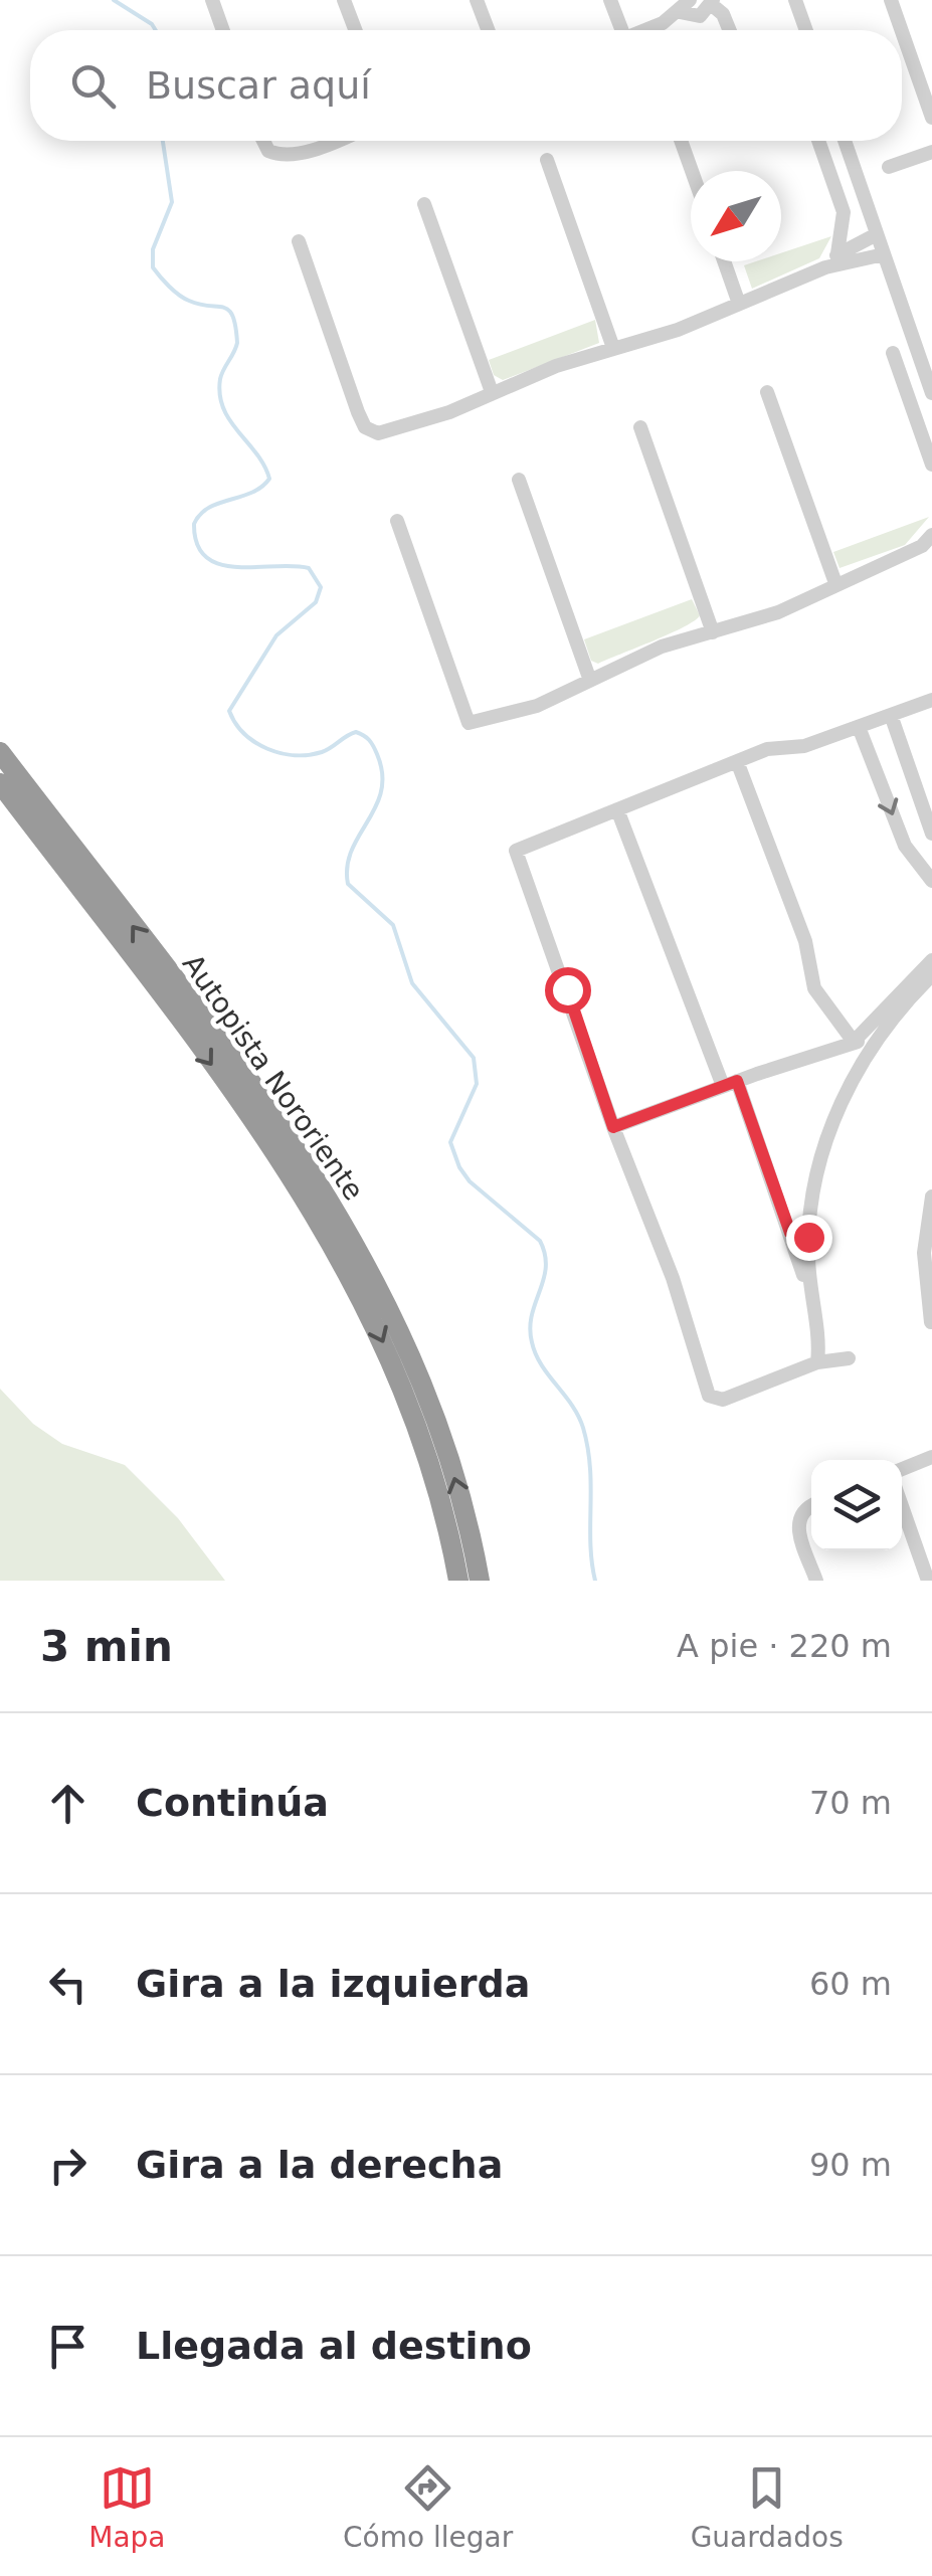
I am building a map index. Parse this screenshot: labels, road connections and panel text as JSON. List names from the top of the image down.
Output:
{
  "streets": {
    "highway": ["Autopista Nororiente"]
  },
  "north": "bottom left",
  "page": {
    "search": "Buscar aquí",
    "heading": ["3 min", "A pie · 220 m"],
    "list": [
      ["Continúa", "70 m"],
      ["Gira a la izquierda", "60 m"],
      ["Gira a la derecha", "90 m"],
      "Llegada al destino"
    ],
    "nav": ["Mapa", "Cómo llegar", "Guardados"]
  }
}
